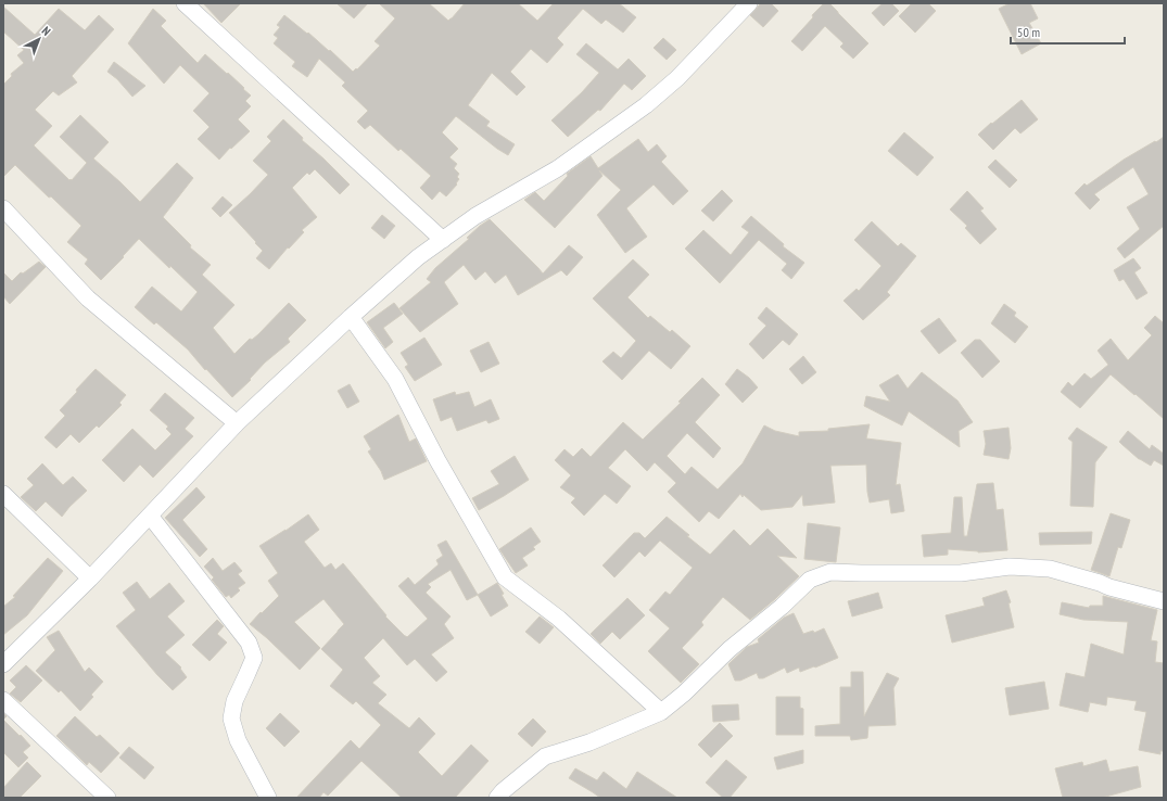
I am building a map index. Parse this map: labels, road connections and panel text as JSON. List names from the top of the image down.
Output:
{
  "scale_bar": "50 m",
  "north": "top right"
}
